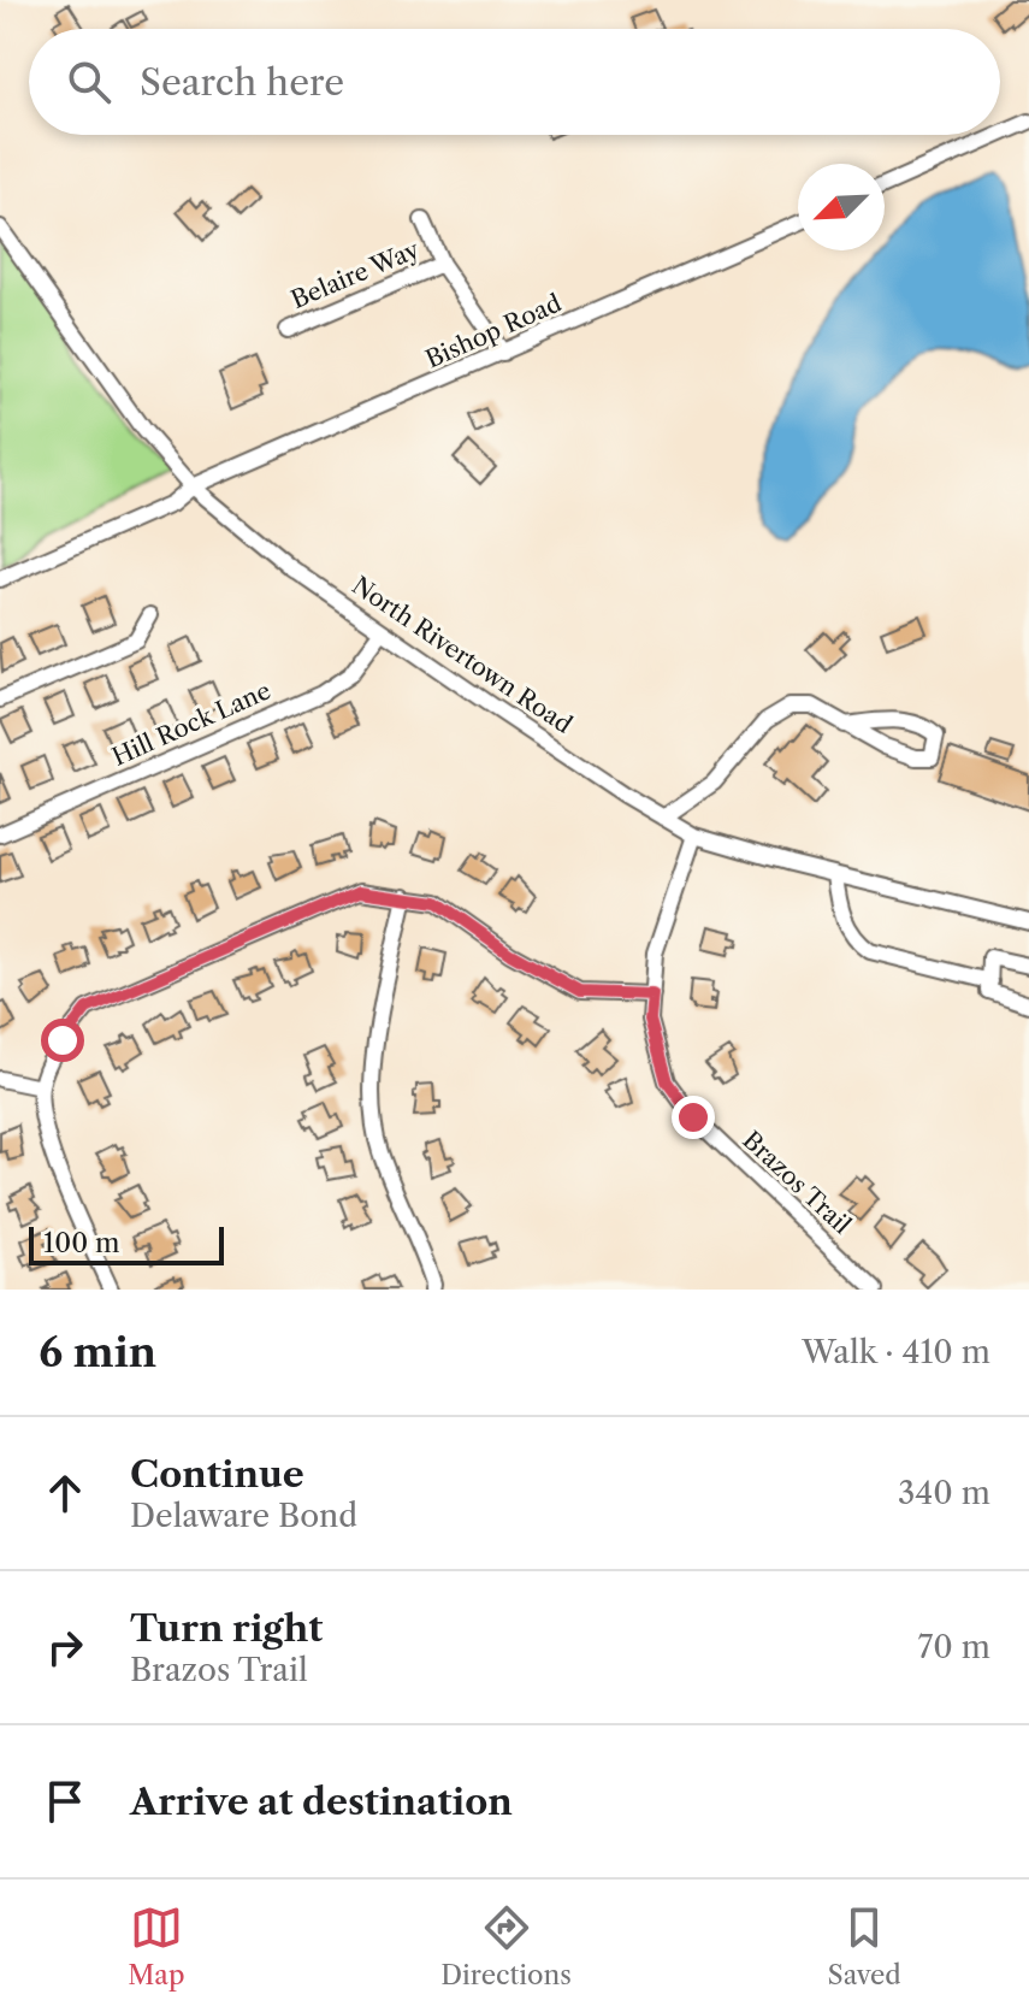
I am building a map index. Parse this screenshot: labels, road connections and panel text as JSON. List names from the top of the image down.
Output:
{
  "streets": {
    "street": [
      "Belaire Way",
      "Bishop Road",
      "North Rivertown Road",
      "Hill Rock Lane",
      "Brazos Trail"
    ]
  },
  "crossings": [
    ["Bishop Road", "North Rivertown Road"],
    ["North Rivertown Road", "Hill Rock Lane"],
    ["North Rivertown Road", "Brazos Trail"]
  ],
  "scale_bar": "100 m",
  "north": "bottom left",
  "page": {
    "search": "Search here",
    "scale": "100 m",
    "heading": ["6 min", "Walk · 410 m"],
    "list": [
      ["Continue", "Delaware Bond", "340 m"],
      ["Turn right", "Brazos Trail", "70 m"],
      "Arrive at destination"
    ],
    "nav": ["Map", "Directions", "Saved"]
  }
}
